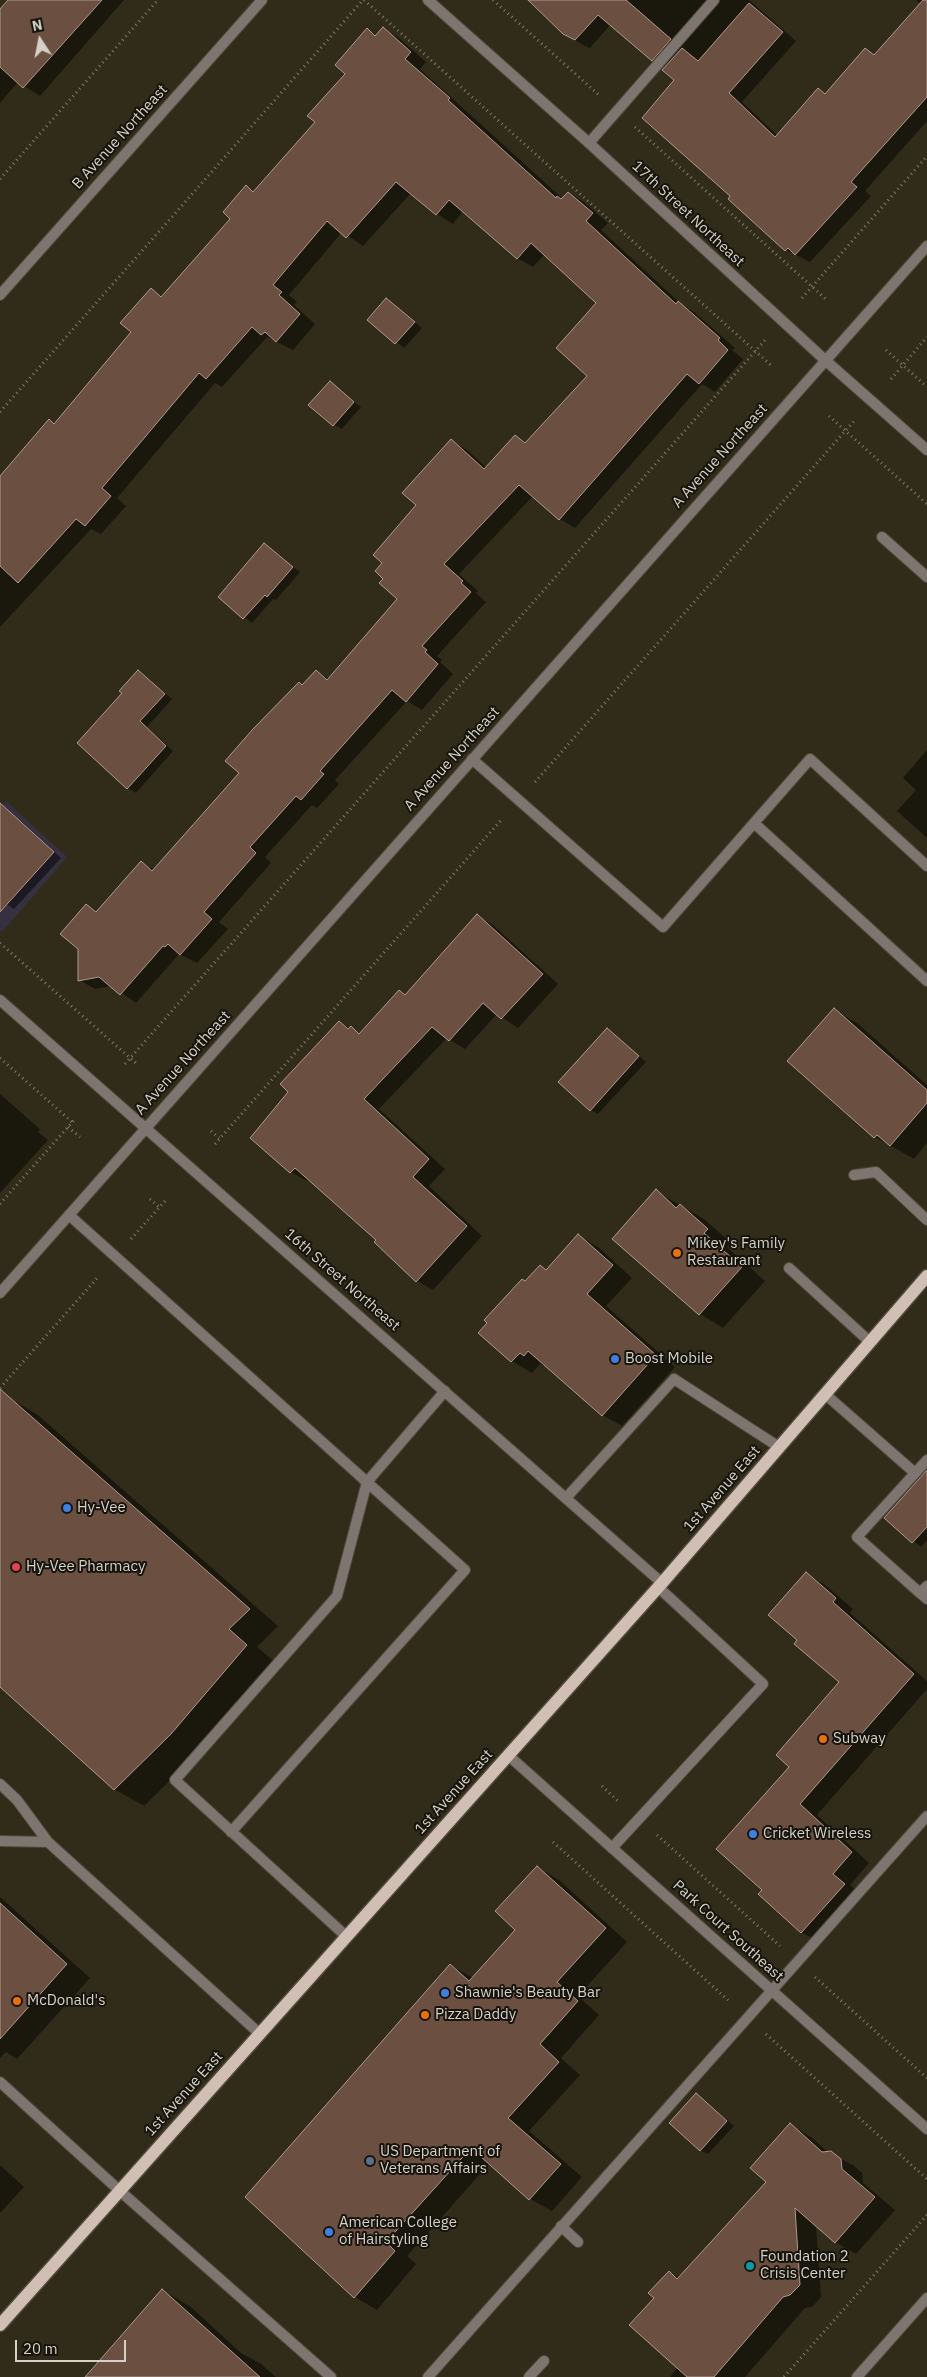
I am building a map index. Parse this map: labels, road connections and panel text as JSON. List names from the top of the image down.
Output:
{
  "streets": {
    "main road": ["1st Avenue East"],
    "street": [
      "B Avenue Northeast",
      "17th Street Northeast",
      "A Avenue Northeast",
      "16th Street Northeast",
      "Park Court Southeast"
    ]
  },
  "crossings": [
    ["17th Street Northeast", "A Avenue Northeast"],
    ["A Avenue Northeast", "16th Street Northeast"],
    ["16th Street Northeast", "1st Avenue East"],
    ["1st Avenue East", "Park Court Southeast"]
  ],
  "places": [
    "Mikey's Family Restaurant",
    "Boost Mobile",
    "Hy-Vee",
    "Hy-Vee Pharmacy",
    "Subway",
    "Cricket Wireless",
    "Shawnie's Beauty Bar",
    "McDonald's",
    "Pizza Daddy",
    "US Department of Veterans Affairs",
    "American College of Hairstyling",
    "Foundation 2 Crisis Center"
  ],
  "scale_bar": "20 m",
  "north": "top"
}
